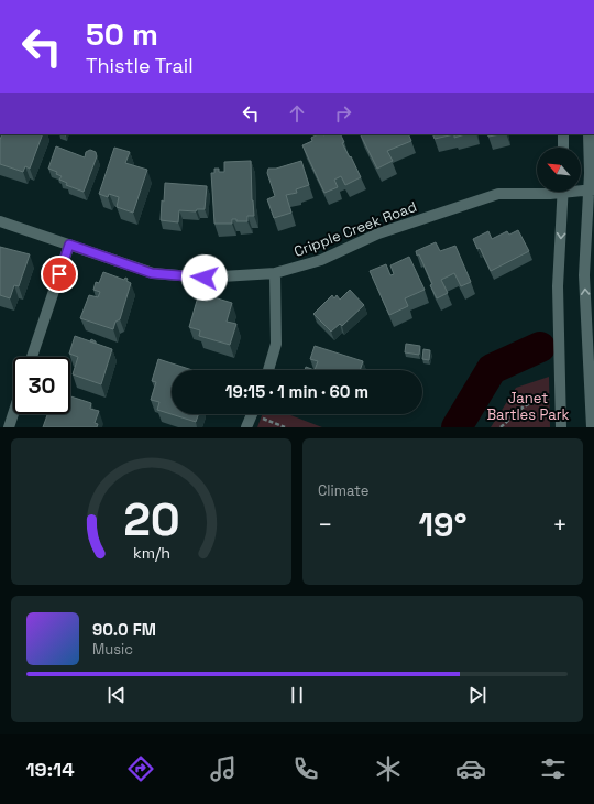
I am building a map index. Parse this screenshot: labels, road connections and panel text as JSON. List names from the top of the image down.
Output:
{
  "streets": {
    "street": ["Cripple Creek Road"]
  },
  "parks": ["Janet Bartles Park"],
  "north": "top left",
  "page": {
    "turn": ["50 m", "Thistle Trail"],
    "limit": "30",
    "trip": "19:15 · 1 min · 60 m",
    "tile": "Climate",
    "heat": ["−", "19°", "+"],
    "song": ["90.0 FM", "Music"],
    "tabs": "19:14",
    "gauge": ["20", "km/h"]
  }
}
